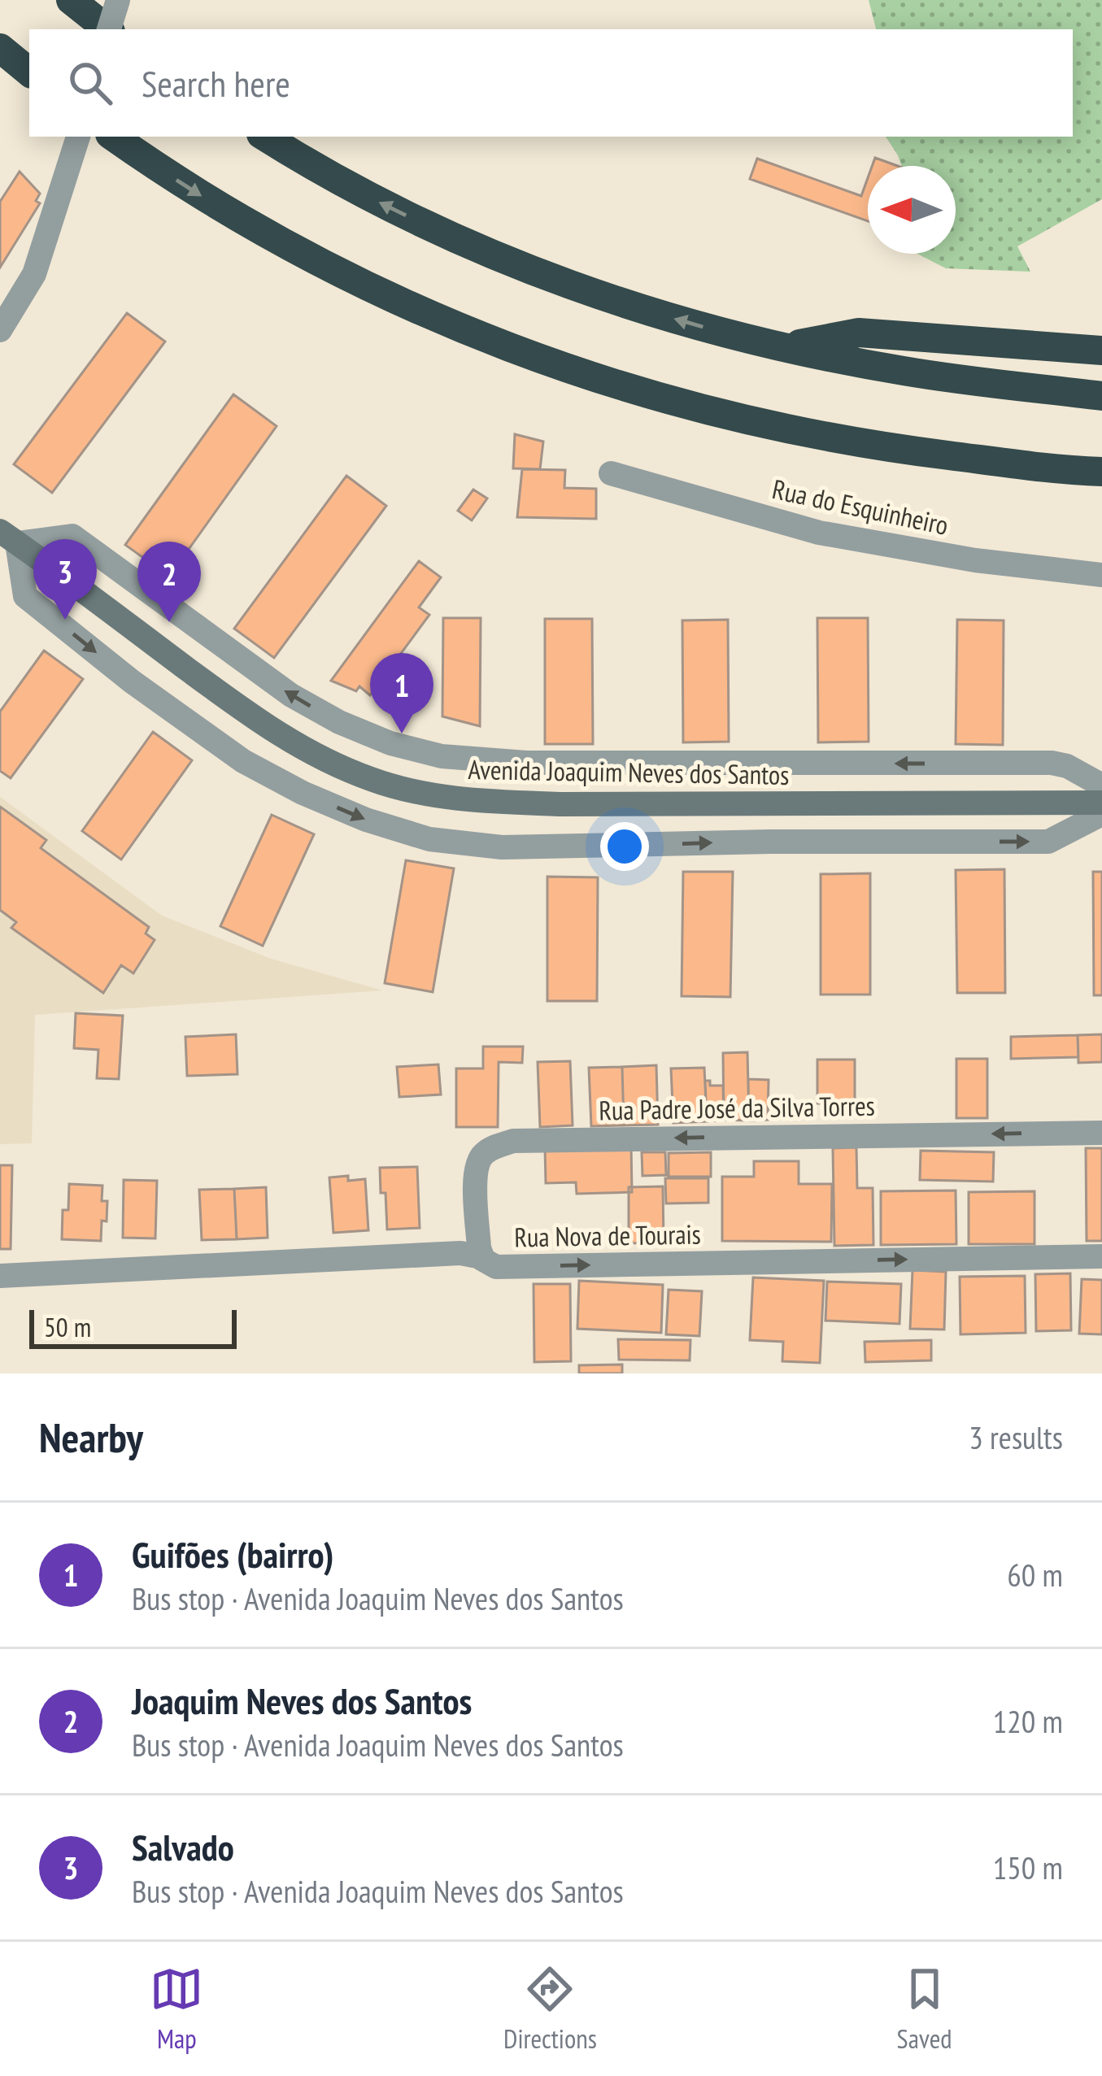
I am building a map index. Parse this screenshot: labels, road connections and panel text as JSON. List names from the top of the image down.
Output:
{
  "streets": {
    "street": [
      "Rua do Esquinheiro",
      "Avenida Joaquim Neves dos Santos",
      "Rua Padre José da Silva Torres",
      "Rua Nova de Tourais"
    ]
  },
  "crossings": [
    ["Rua Padre José da Silva Torres", "Rua Nova de Tourais"]
  ],
  "one_way": ["Rua Padre José da Silva Torres", "Rua Nova de Tourais"],
  "scale_bar": "50 m",
  "north": "left",
  "page": {
    "search": "Search here",
    "pins": ["3", "2", "1"],
    "scale": "50 m",
    "heading": ["Nearby", "3 results"],
    "list": [
      {
        "mark": "1",
        "name": "Guifões (bairro)",
        "note": "Bus stop · Avenida Joaquim Neves dos Santos",
        "value": "60 m"
      },
      {
        "mark": "2",
        "name": "Joaquim Neves dos Santos",
        "note": "Bus stop · Avenida Joaquim Neves dos Santos",
        "value": "120 m"
      },
      {
        "mark": "3",
        "name": "Salvado",
        "note": "Bus stop · Avenida Joaquim Neves dos Santos",
        "value": "150 m"
      }
    ],
    "nav": ["Map", "Directions", "Saved"]
  }
}
